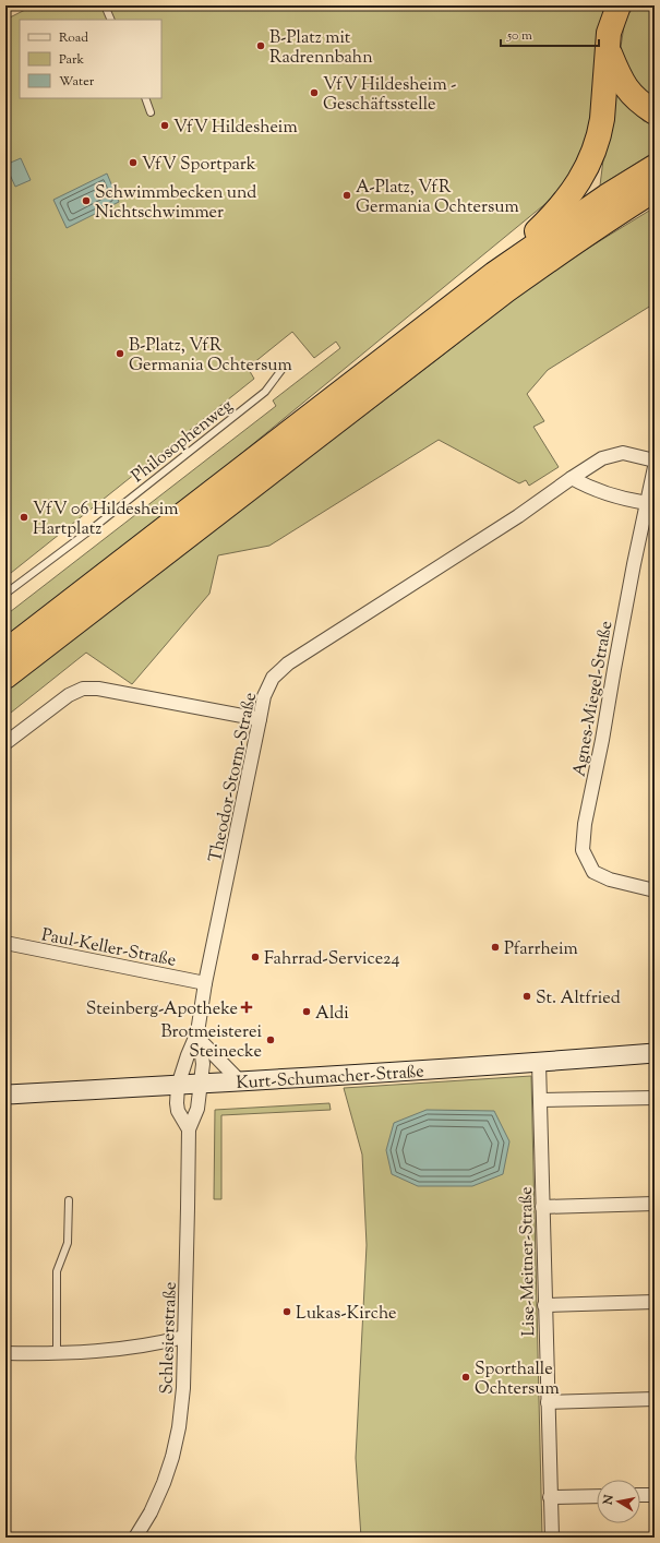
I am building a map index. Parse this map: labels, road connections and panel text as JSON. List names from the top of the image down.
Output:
{
  "streets": {
    "main road": ["Kurt-Schumacher-Straße"],
    "street": [
      "Agnes-Miegel-Straße",
      "Theodor-Storm-Straße",
      "Paul-Keller-Straße",
      "Lise-Meitner-Straße",
      "Schlesierstraße"
    ],
    "lane": ["Philosophenweg"]
  },
  "crossings": [
    ["Theodor-Storm-Straße", "Paul-Keller-Straße"],
    ["Theodor-Storm-Straße", "Kurt-Schumacher-Straße"],
    ["Theodor-Storm-Straße", "Schlesierstraße"],
    ["Kurt-Schumacher-Straße", "Lise-Meitner-Straße"],
    ["Kurt-Schumacher-Straße", "Schlesierstraße"]
  ],
  "places": {
    "other": [
      "B-Platz mit Radrennbahn",
      "VfV Hildesheim - Geschäftsstelle",
      "VfV Hildesheim",
      "VfV Sportpark",
      "A-Platz, VfR Germania Ochtersum",
      "Schwimmbecken und Nichtschwimmer",
      "B-Platz, VfR Germania Ochtersum",
      "VfV 06 Hildesheim Hartplatz",
      "Pfarrheim",
      "Fahrrad-Service24",
      "St. Altfried",
      "Aldi",
      "Brotmeisterei Steinecke",
      "Lukas-Kirche",
      "Sporthalle Ochtersum"
    ],
    "health": ["Steinberg-Apotheke"]
  },
  "legend": ["Road", "Park", "Water"],
  "scale_bar": "50 m",
  "north": "left"
}
